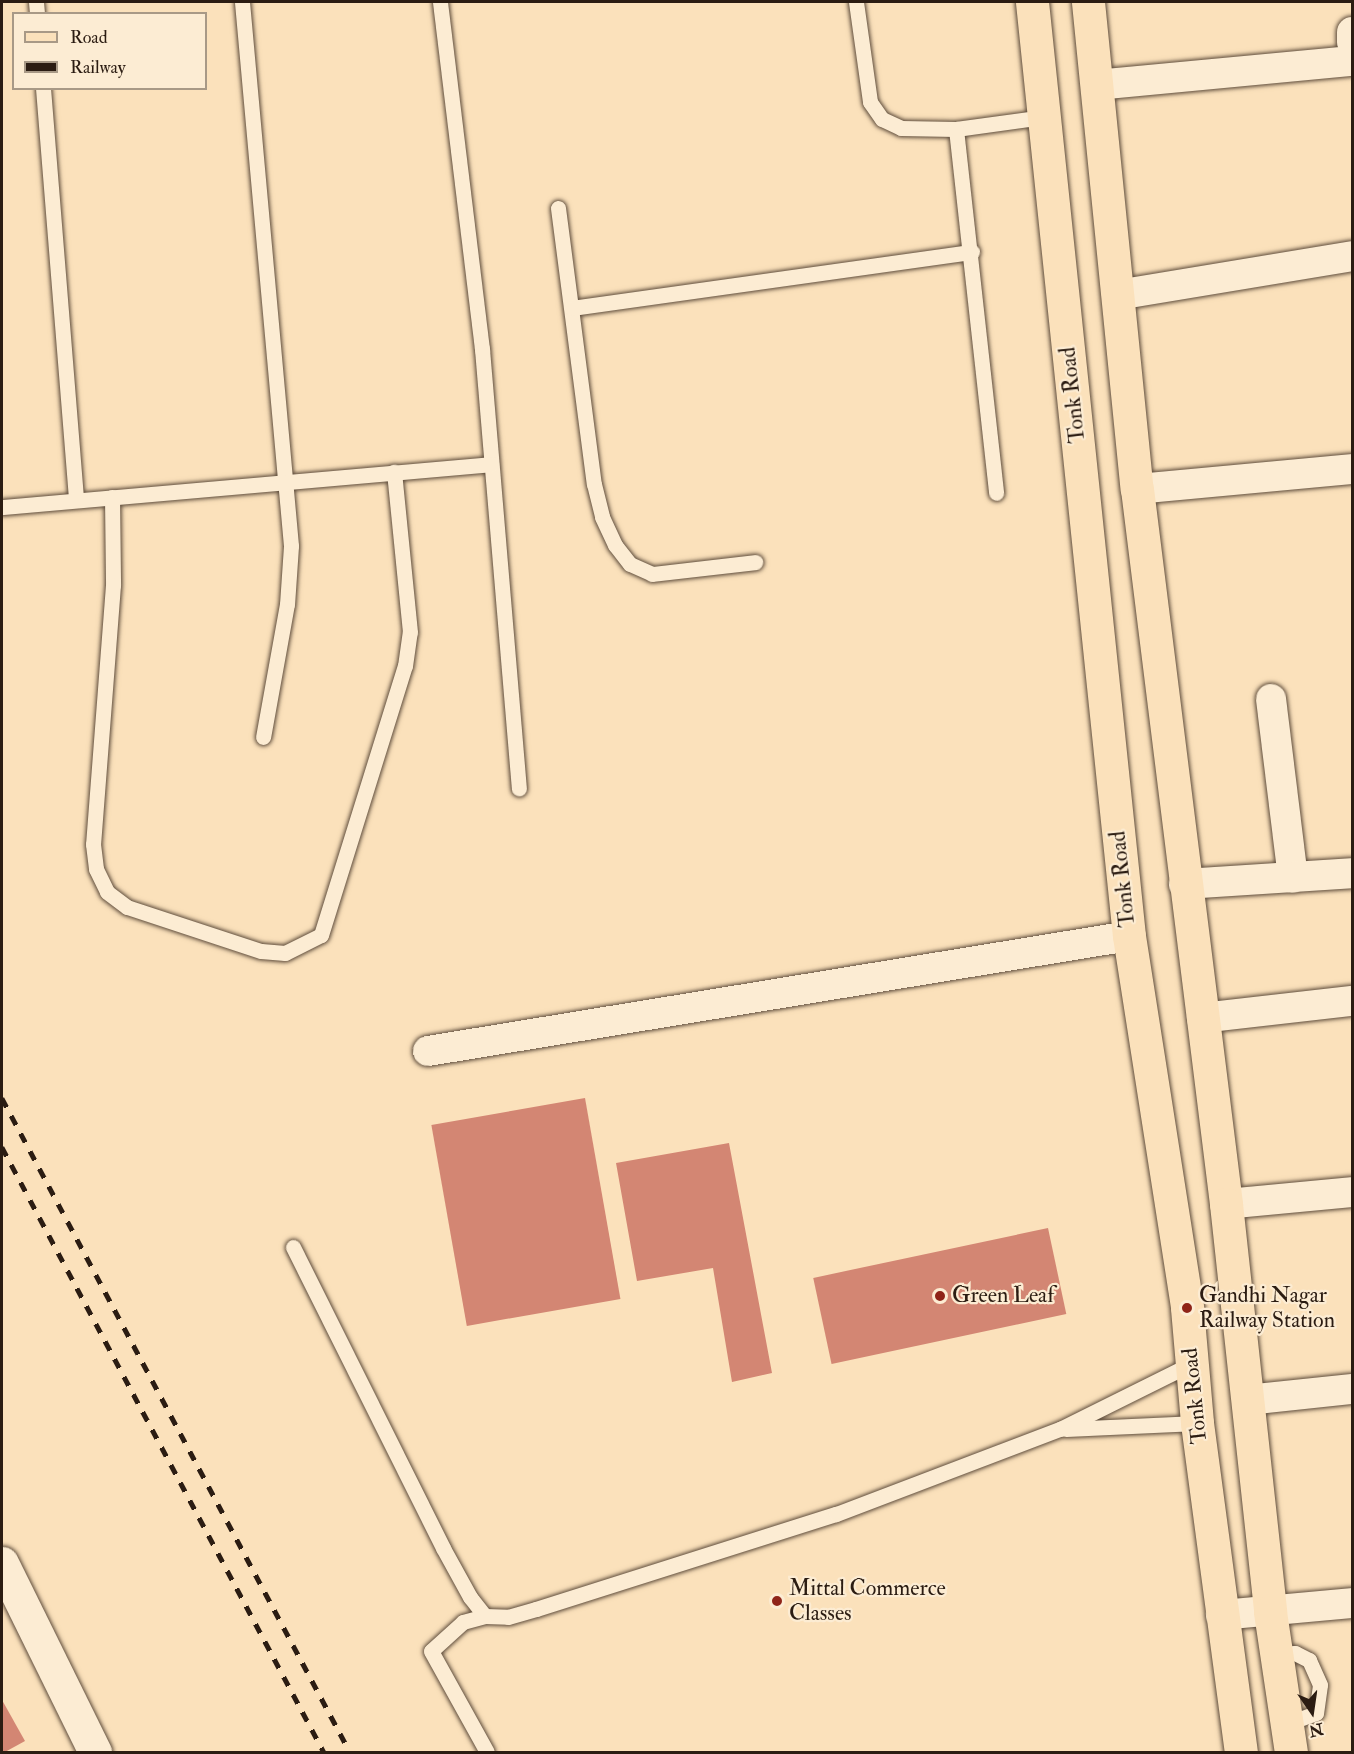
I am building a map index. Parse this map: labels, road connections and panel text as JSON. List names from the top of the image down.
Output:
{
  "streets": {
    "main road": ["Tonk Road"]
  },
  "places": ["Green Leaf", "Gandhi Nagar Railway Station", "Mittal Commerce Classes"],
  "legend": ["Road", "Railway"],
  "north": "bottom"
}
